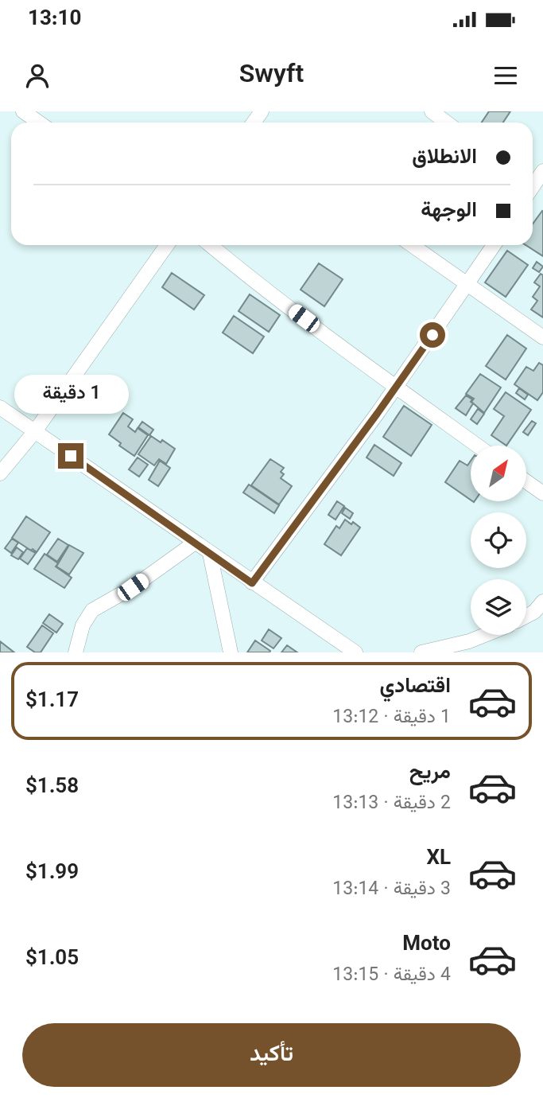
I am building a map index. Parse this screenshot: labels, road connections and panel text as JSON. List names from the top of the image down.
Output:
{
  "north": "top right",
  "page": {
    "status": "13:10",
    "header": "Swyft",
    "banner": ["الانطلاق", "الوجهة"],
    "bubble": "1 دقيقة",
    "list": [
      {
        "name": "اقتصادي",
        "note": "1 دقيقة · 13:12",
        "value": "$1.17"
      },
      {
        "name": "مريح",
        "note": "2 دقيقة · 13:13",
        "value": "$1.58"
      },
      {
        "name": "XL",
        "note": "3 دقيقة · 13:14",
        "value": "$1.99"
      },
      {
        "name": "Moto",
        "note": "4 دقيقة · 13:15",
        "value": "$1.05"
      }
    ],
    "buttons": "تأكيد"
  }
}
